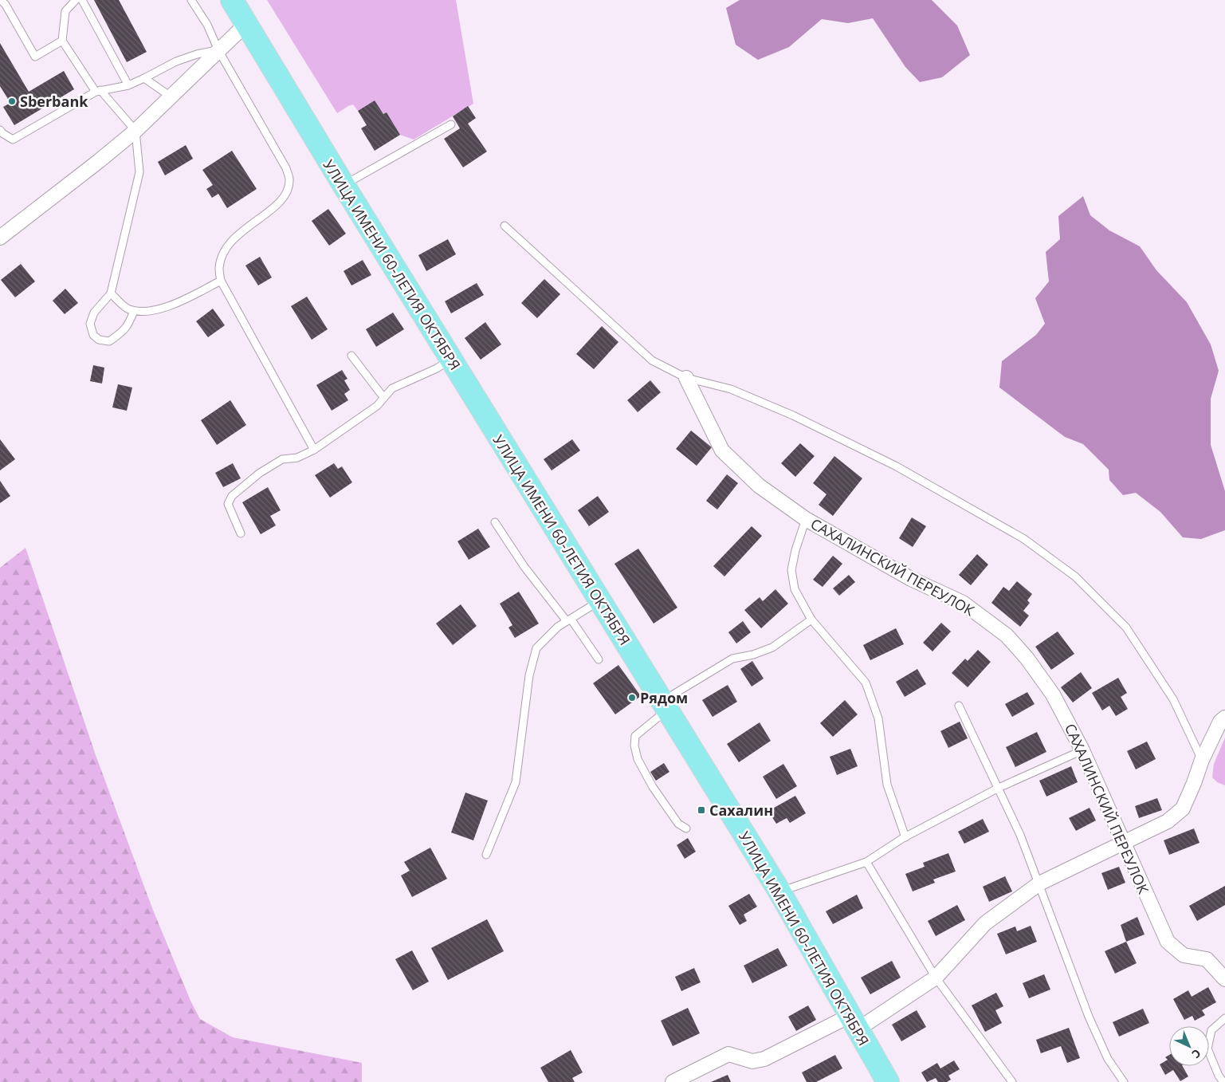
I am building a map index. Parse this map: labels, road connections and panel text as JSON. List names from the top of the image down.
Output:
{
  "streets": {
    "main road": ["УЛИЦА ИМЕНИ 60-ЛЕТИЯ ОКТЯБРЯ"],
    "street": ["САХАЛИНСКИЙ ПЕРЕУЛОК"]
  },
  "places": {
    "other": ["Sberbank", "Рядом"],
    "transit": ["Сахалин"]
  },
  "north": "bottom right"
}
